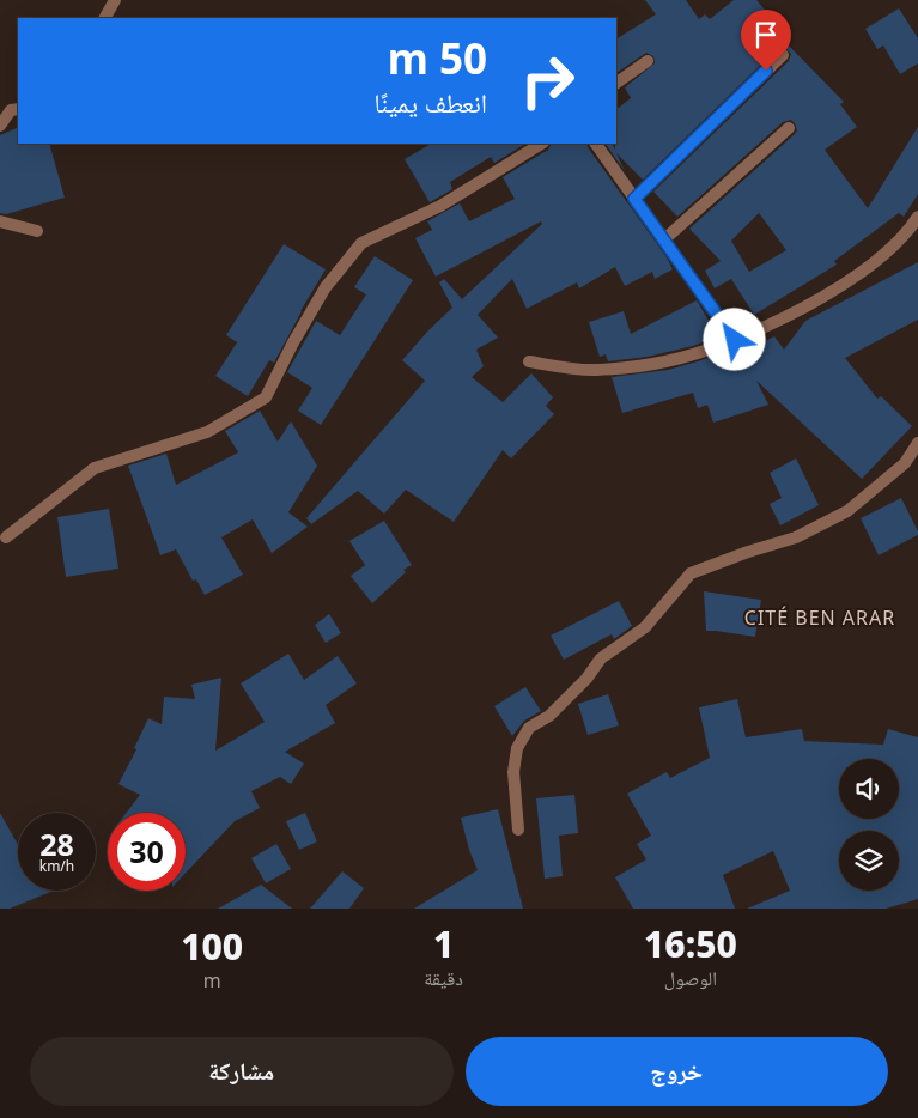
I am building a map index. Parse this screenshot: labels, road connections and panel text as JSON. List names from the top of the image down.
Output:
{
  "districts": ["CITÉ BEN ARAR"],
  "page": {
    "turn": ["50 m", "انعطف يمينًا"],
    "speed": "28 km/h",
    "limit": "30",
    "eta": [
      "16:50",
      "الوصول",
      "1",
      "دقيقة",
      "100",
      "m"
    ],
    "buttons": ["خروج", "مشاركة"]
  }
}
